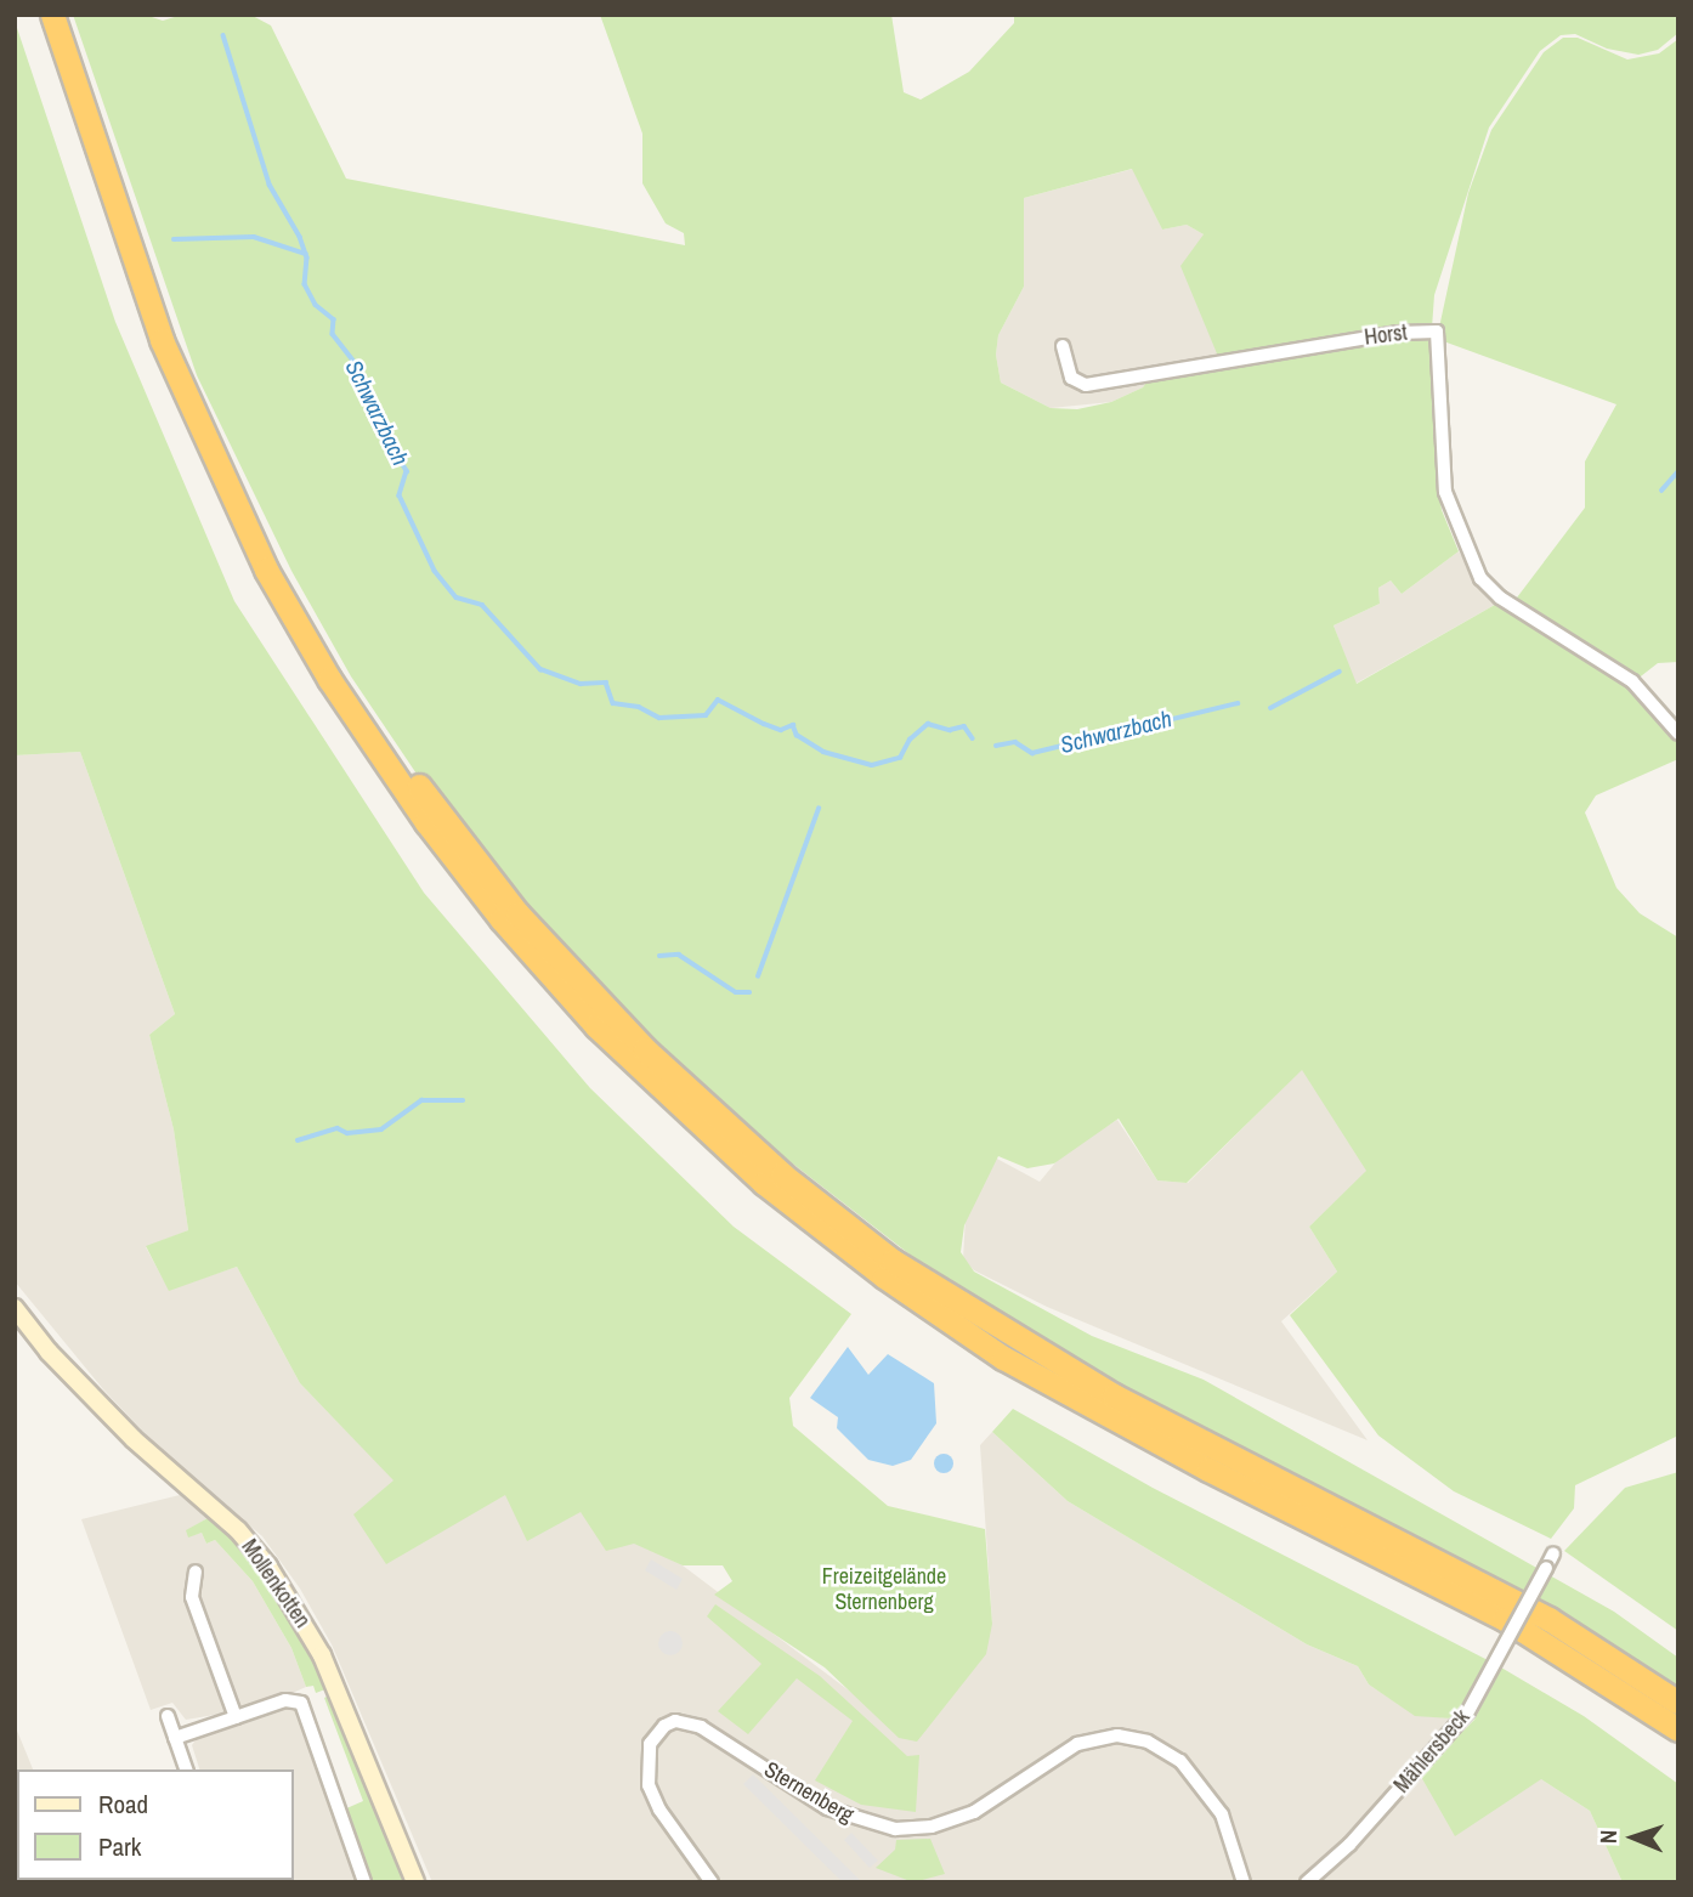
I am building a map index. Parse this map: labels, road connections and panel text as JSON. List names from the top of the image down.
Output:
{
  "streets": {
    "main road": ["Mollenkotten"],
    "street": ["Horst", "Mählersbeck", "Sternenberg"]
  },
  "water": ["Schwarzbach"],
  "parks": ["Freizeitgelände Sternenberg"],
  "legend": ["Road", "Park"],
  "north": "left"
}
